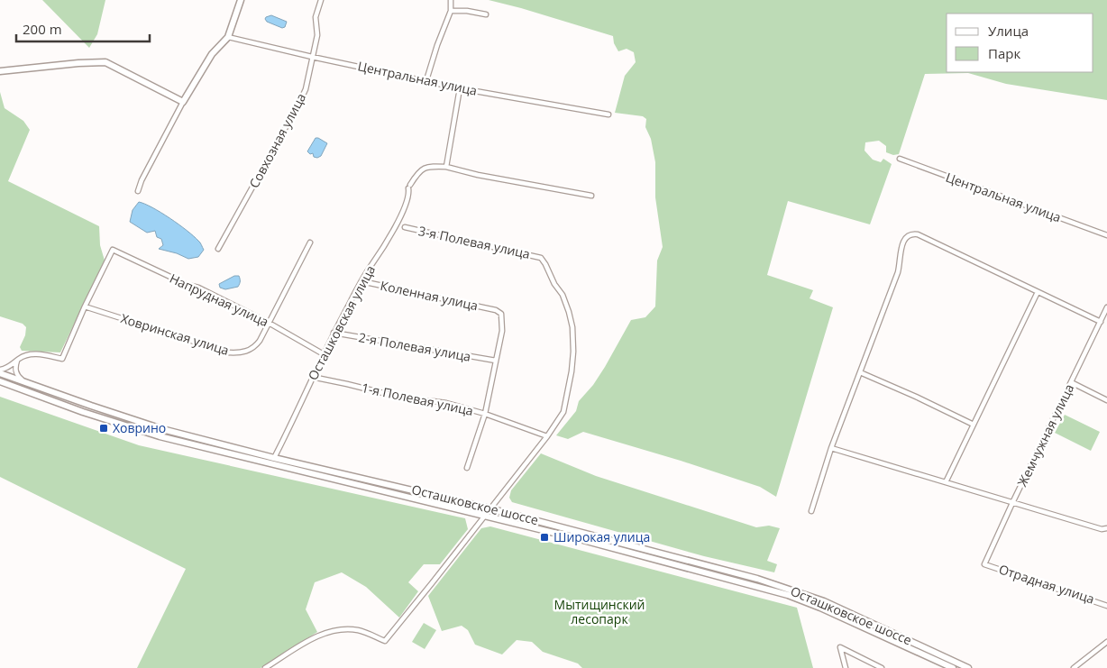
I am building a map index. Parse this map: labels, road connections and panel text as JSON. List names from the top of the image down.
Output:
{
  "streets": {
    "main road": ["Осташковское шоссе"],
    "street": [
      "Центральная улица",
      "Совхозная улица",
      "3-я Полевая улица",
      "Коленная улица",
      "Напрудная улица",
      "Осташковская улица",
      "Ховринская улица",
      "2-я Полевая улица",
      "1-я Полевая улица",
      "Жемчужная улица",
      "Отрадная улица"
    ]
  },
  "crossings": [
    ["Центральная улица", "Совхозная улица"],
    ["3-я Полевая улица", "1-я Полевая улица"],
    ["3-я Полевая улица", "Осташковское шоссе"],
    ["Коленная улица", "Осташковская улица"],
    ["Коленная улица", "2-я Полевая улица"],
    ["Напрудная улица", "Осташковская улица"],
    ["Напрудная улица", "Ховринская улица"],
    ["Осташковская улица", "2-я Полевая улица"],
    ["Осташковская улица", "1-я Полевая улица"],
    ["Осташковская улица", "Осташковское шоссе"],
    ["Жемчужная улица", "Отрадная улица"]
  ],
  "parks": ["Мытищинский лесопарк"],
  "places": {
    "transit": ["Ховрино", "Широкая улица"]
  },
  "legend": ["Улица", "Парк"],
  "scale_bar": "200 m"
}
